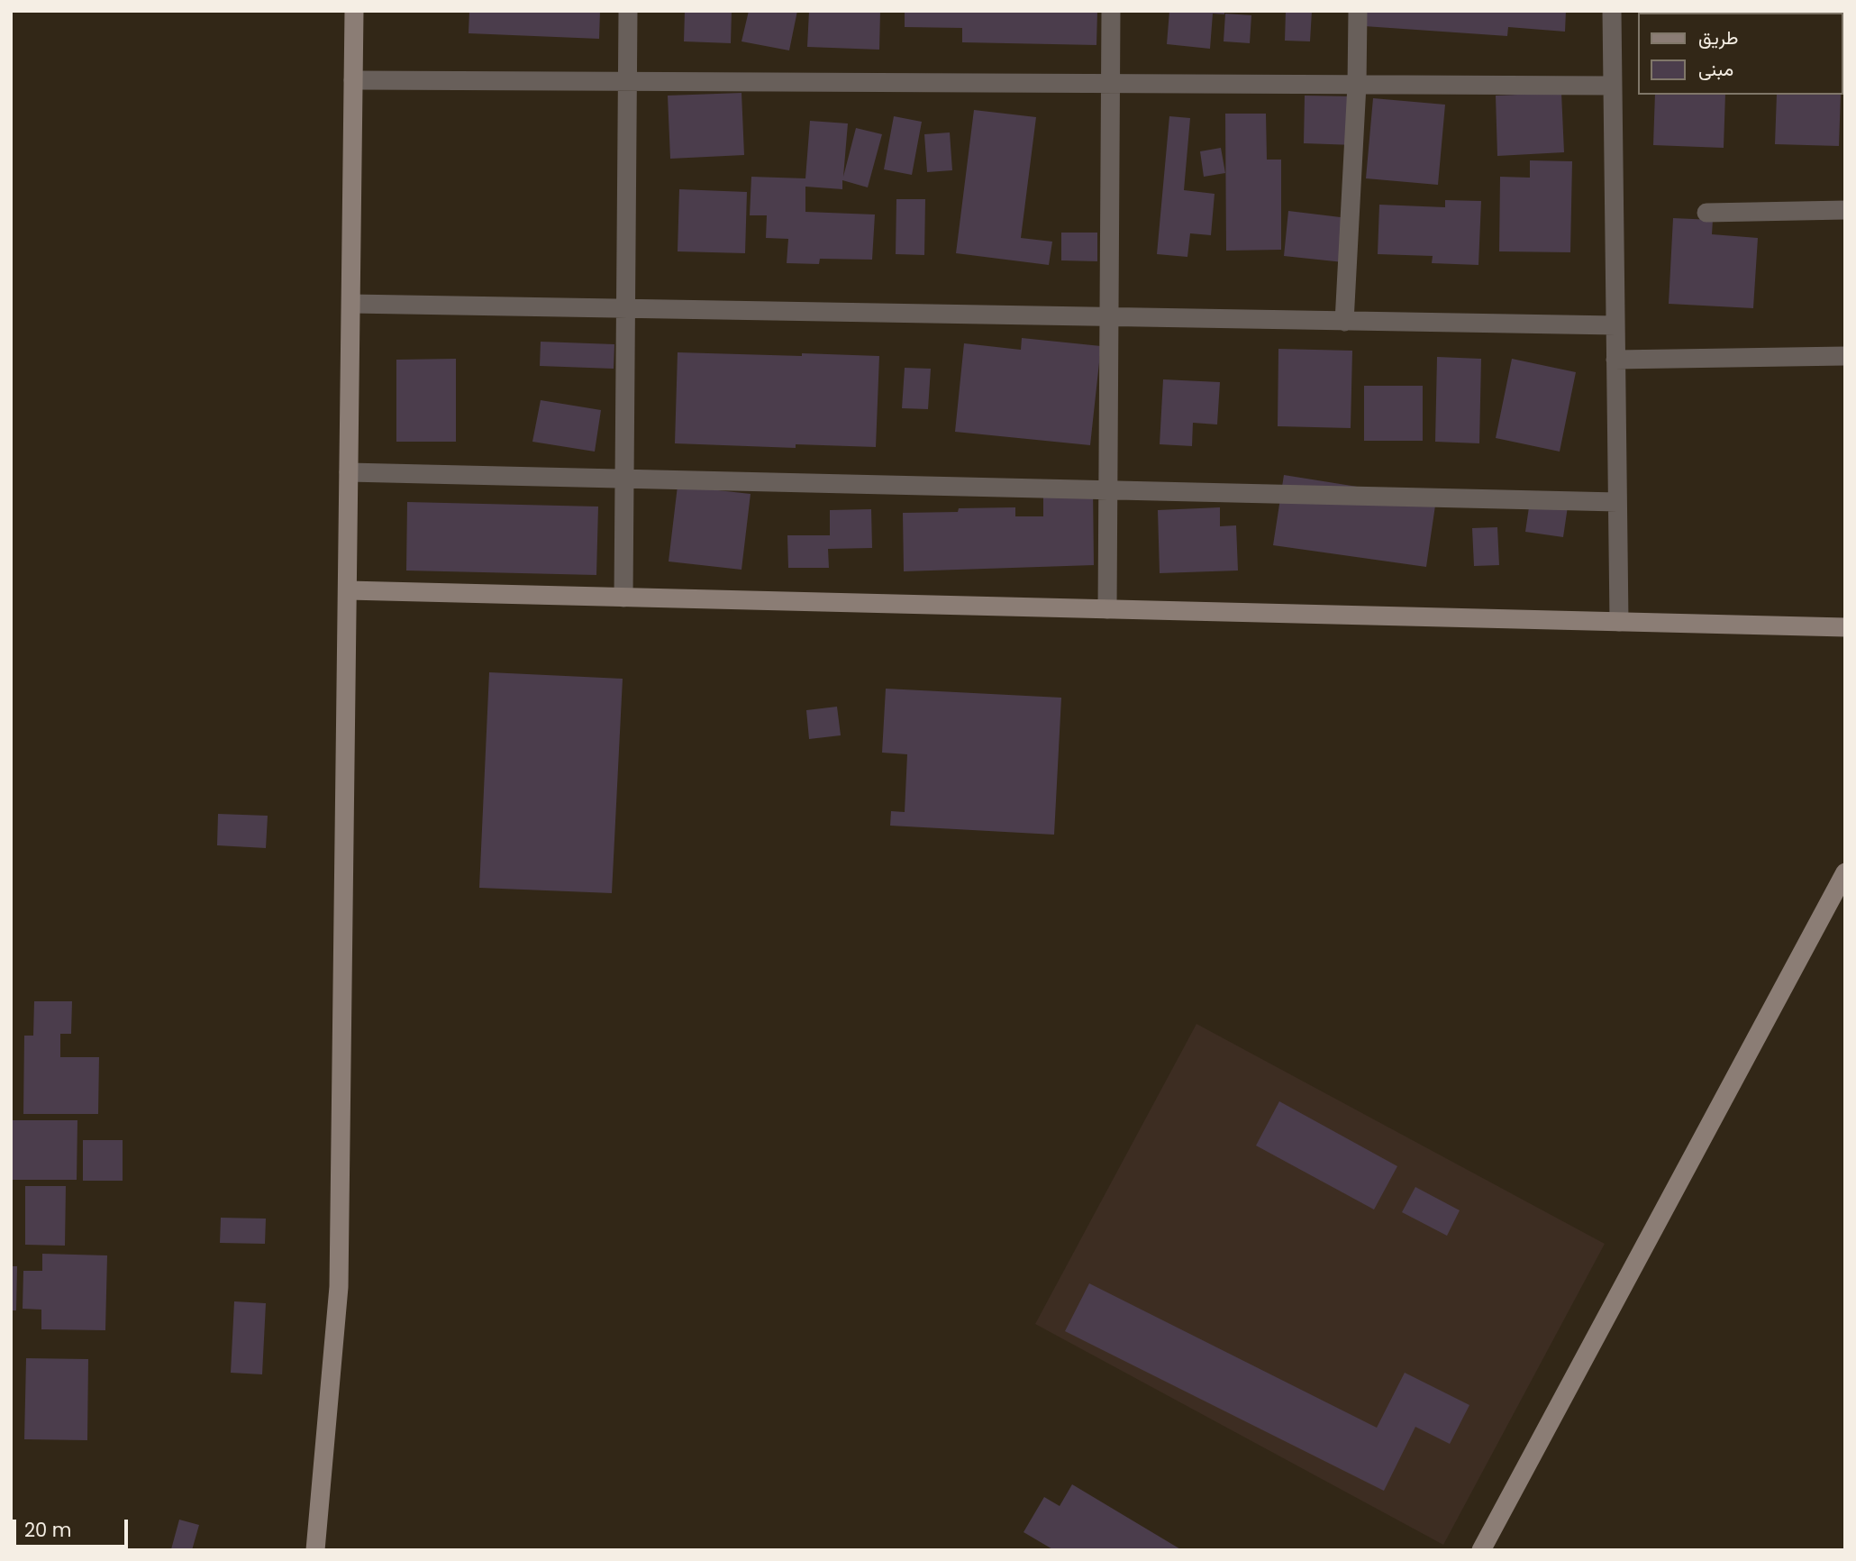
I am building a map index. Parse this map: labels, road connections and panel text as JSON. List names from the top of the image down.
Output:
{
  "legend": ["طريق", "مبنى"],
  "scale_bar": "20 m"
}
